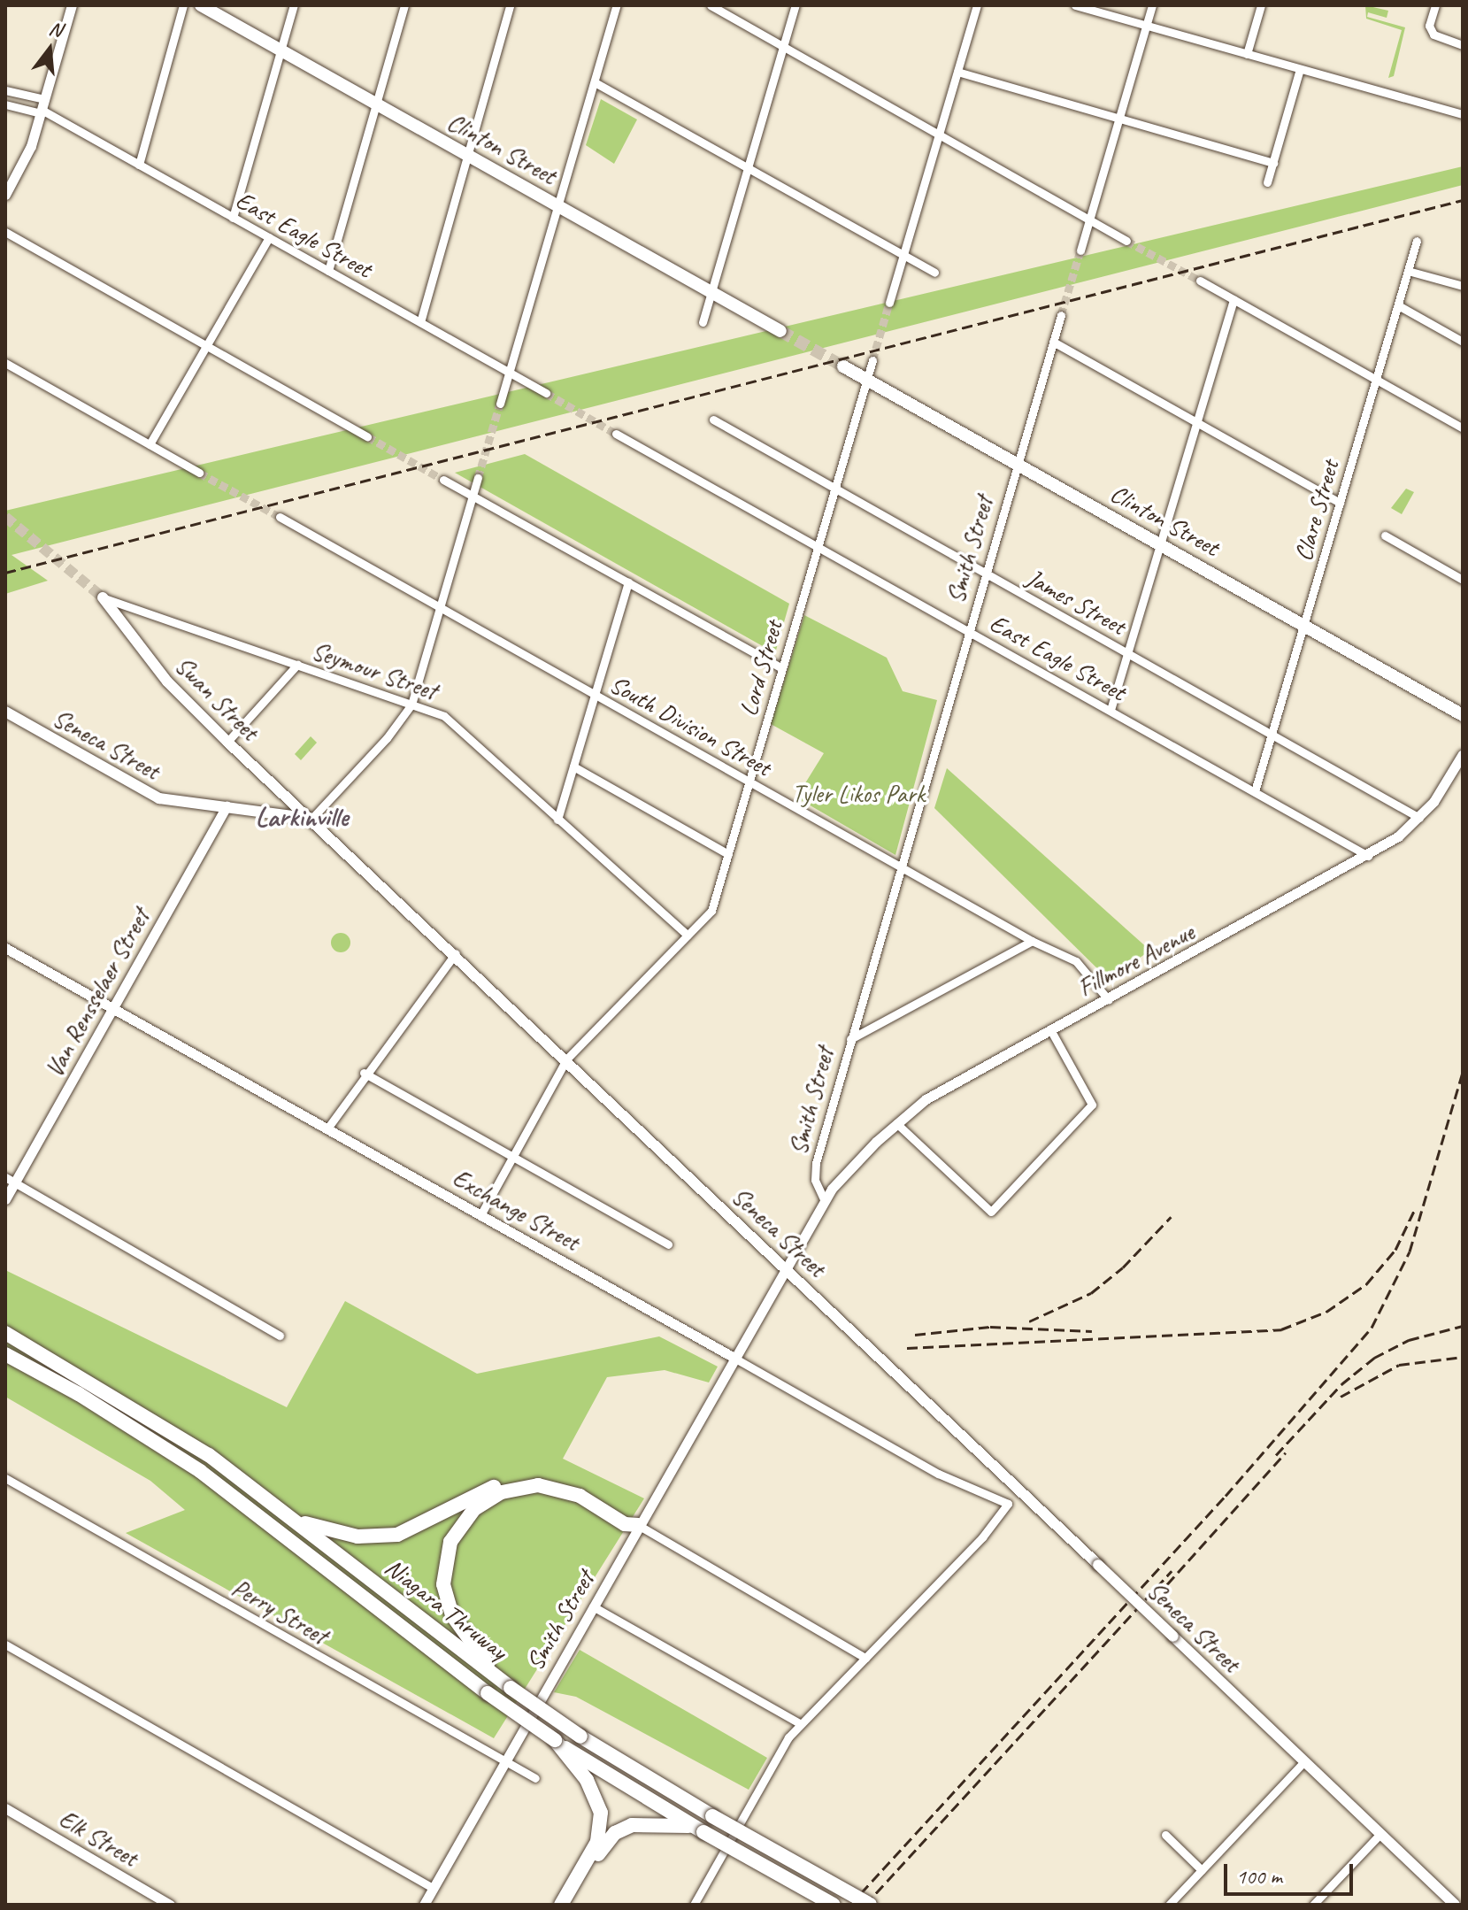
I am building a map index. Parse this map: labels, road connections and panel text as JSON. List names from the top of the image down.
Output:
{
  "streets": {
    "highway": ["Niagara Thruway"],
    "main road": ["Clinton Street", "Swan Street", "Seneca Street"],
    "street": [
      "East Eagle Street",
      "Clare Street",
      "Smith Street",
      "James Street",
      "Lord Street",
      "Seymour Street",
      "South Division Street",
      "Fillmore Avenue",
      "Van Rensselaer Street",
      "Exchange Street",
      "Perry Street",
      "Elk Street"
    ]
  },
  "crossings": [
    ["Clinton Street", "Clare Street"],
    ["Clinton Street", "Smith Street"],
    ["Clinton Street", "Lord Street"],
    ["East Eagle Street", "Clare Street"],
    ["East Eagle Street", "Smith Street"],
    ["East Eagle Street", "Lord Street"],
    ["East Eagle Street", "Fillmore Avenue"],
    ["Clare Street", "James Street"],
    ["Smith Street", "James Street"],
    ["Smith Street", "South Division Street"],
    ["Smith Street", "Seneca Street"],
    ["Smith Street", "Fillmore Avenue"],
    ["Smith Street", "Exchange Street"],
    ["Smith Street", "Perry Street"],
    ["James Street", "Lord Street"],
    ["James Street", "Fillmore Avenue"],
    ["Lord Street", "Seymour Street"],
    ["Lord Street", "South Division Street"],
    ["Lord Street", "Seneca Street"],
    ["Lord Street", "Exchange Street"],
    ["Seymour Street", "Swan Street"],
    ["Swan Street", "Seneca Street"],
    ["South Division Street", "Fillmore Avenue"],
    ["Seneca Street", "Van Rensselaer Street"],
    ["Van Rensselaer Street", "Exchange Street"]
  ],
  "districts": ["Larkinville"],
  "parks": ["Tyler Likos Park"],
  "scale_bar": "100 m",
  "north": "top"
}
